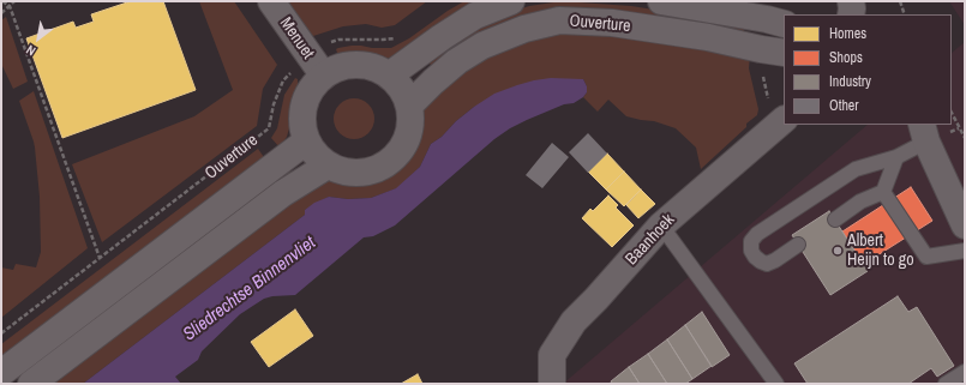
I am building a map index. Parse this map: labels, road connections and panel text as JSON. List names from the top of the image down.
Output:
{
  "streets": {
    "street": ["Ouverture", "Menuet", "Baanhoek"]
  },
  "crossings": [
    ["Ouverture", "Menuet"]
  ],
  "water": ["Sliedrechtse Binnenvliet"],
  "places": ["Albert Heijn to go"],
  "legend": [
    "Homes",
    "Shops",
    "Industry",
    "Other"
  ],
  "north": "bottom left"
}
